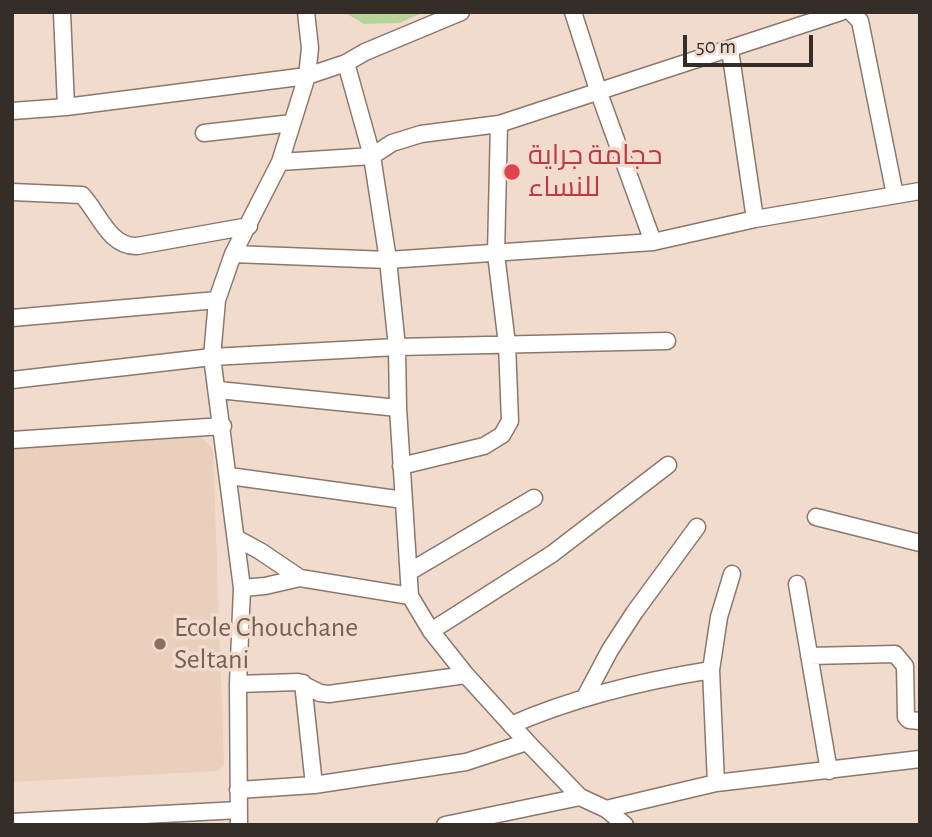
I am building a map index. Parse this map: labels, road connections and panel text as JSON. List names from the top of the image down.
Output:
{
  "places": ["حجامة جراية للنساء", "Ecole Chouchane Seltani"],
  "scale_bar": "50 m"
}
